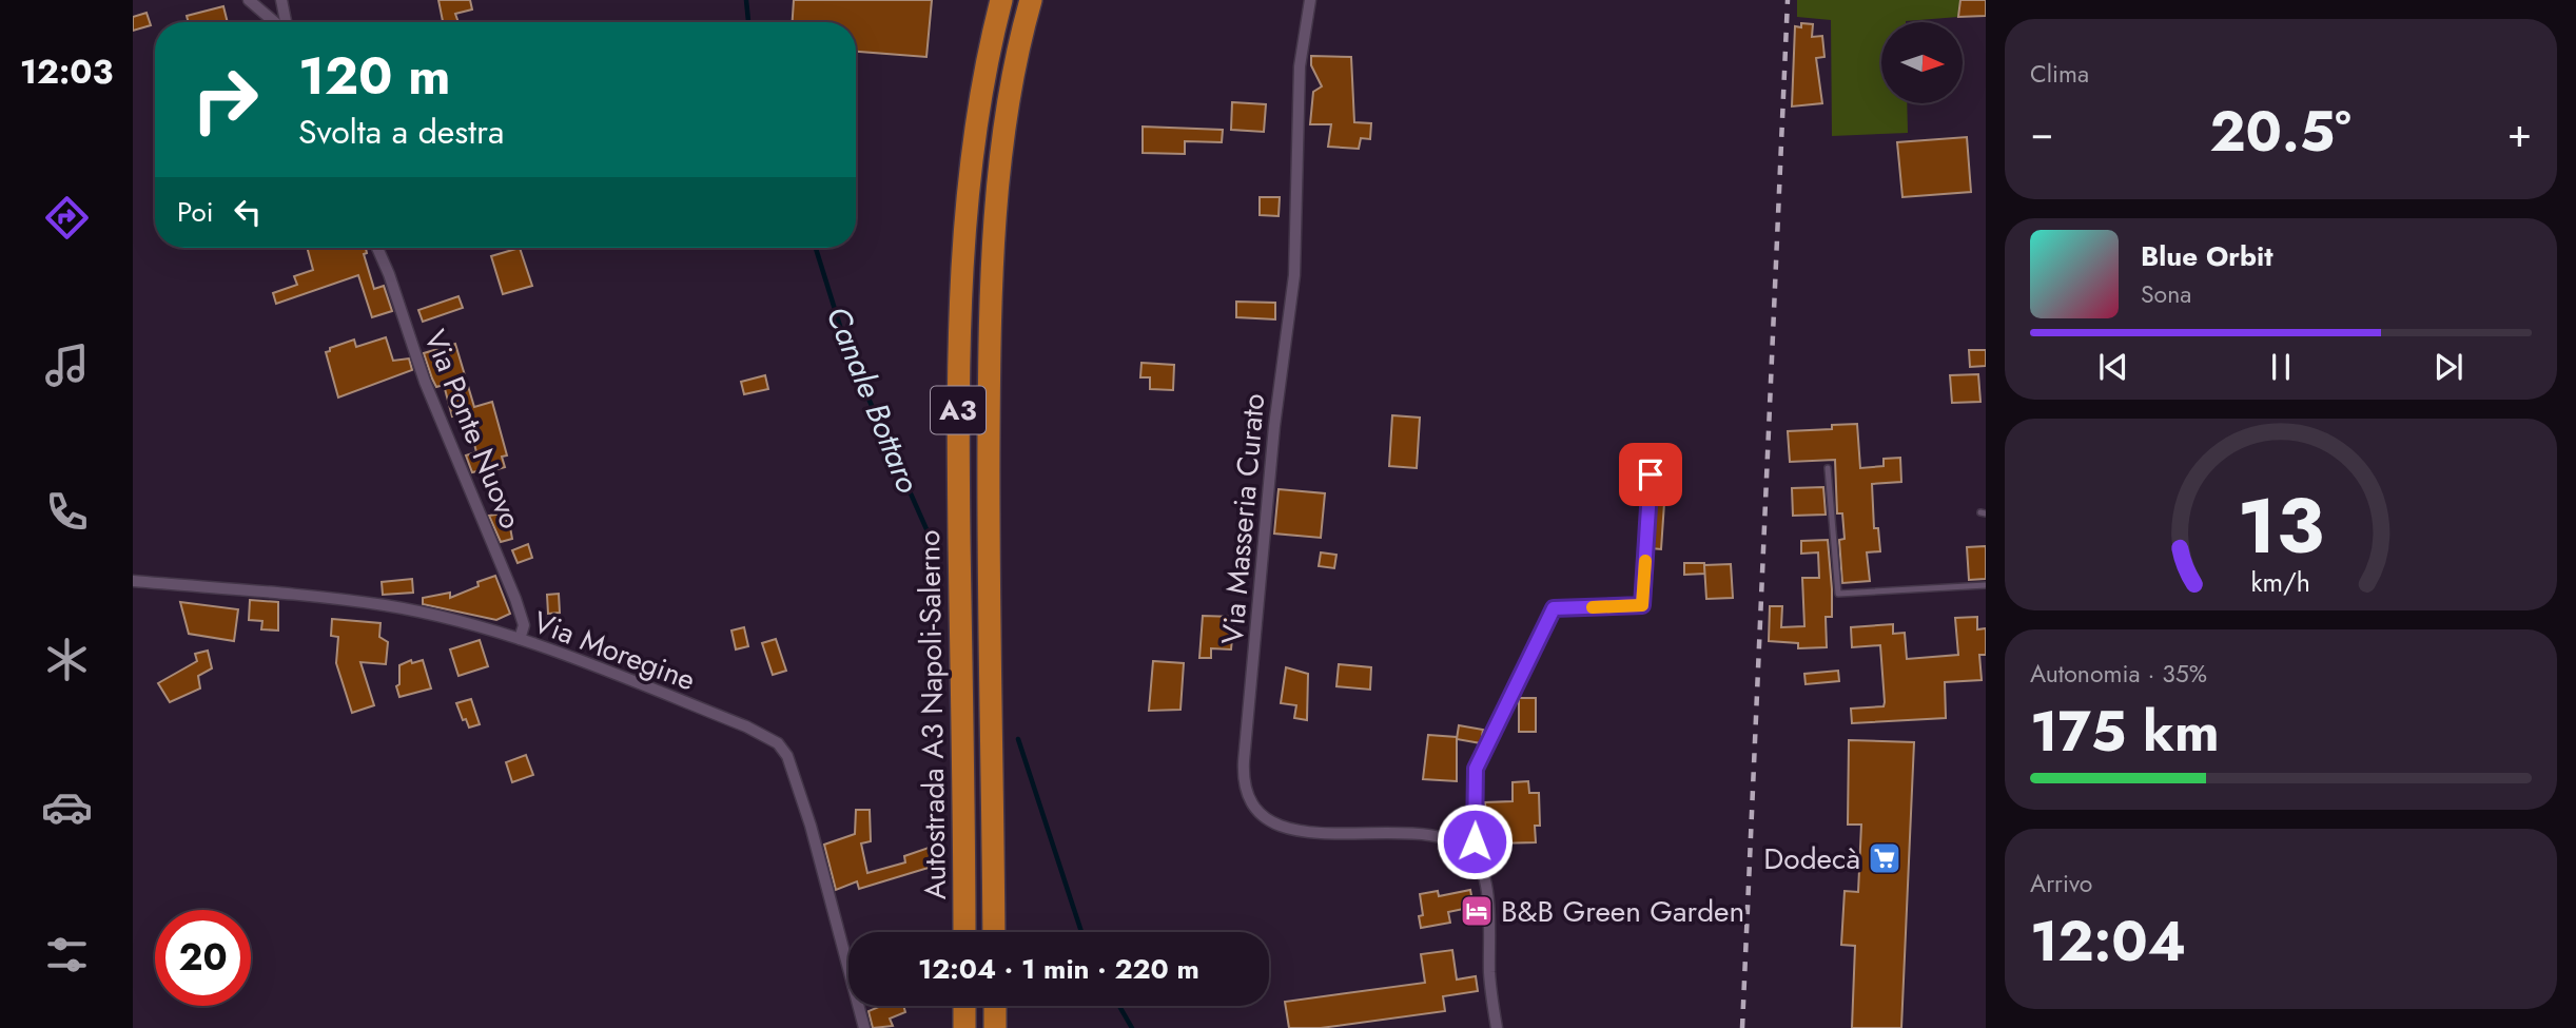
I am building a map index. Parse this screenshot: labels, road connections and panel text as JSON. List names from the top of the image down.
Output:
{
  "streets": {
    "highway": ["A3", "Autostrada A3 Napoli-Salerno"],
    "street": ["Via Ponte Nuovo", "Via Masseria Curato", "Via Moregine"]
  },
  "crossings": [
    ["Via Ponte Nuovo", "Via Moregine"]
  ],
  "water": ["Canale Bottaro"],
  "places": {
    "supermarket": ["Dodecà"],
    "hotel": ["B&B Green Garden"]
  },
  "north": "right",
  "page": {
    "tabs": "12:03",
    "tile": [
      "Clima",
      ["Autonomia · 35%", "175 km"],
      ["Arrivo", "12:04"]
    ],
    "turn": ["120 m", "Svolta a destra"],
    "heat": ["−", "20.5°", "+"],
    "then": "Poi",
    "song": ["Blue Orbit", "Sona"],
    "limit": "20",
    "trip": "12:04 · 1 min · 220 m",
    "gauge": ["13", "km/h"]
  }
}
